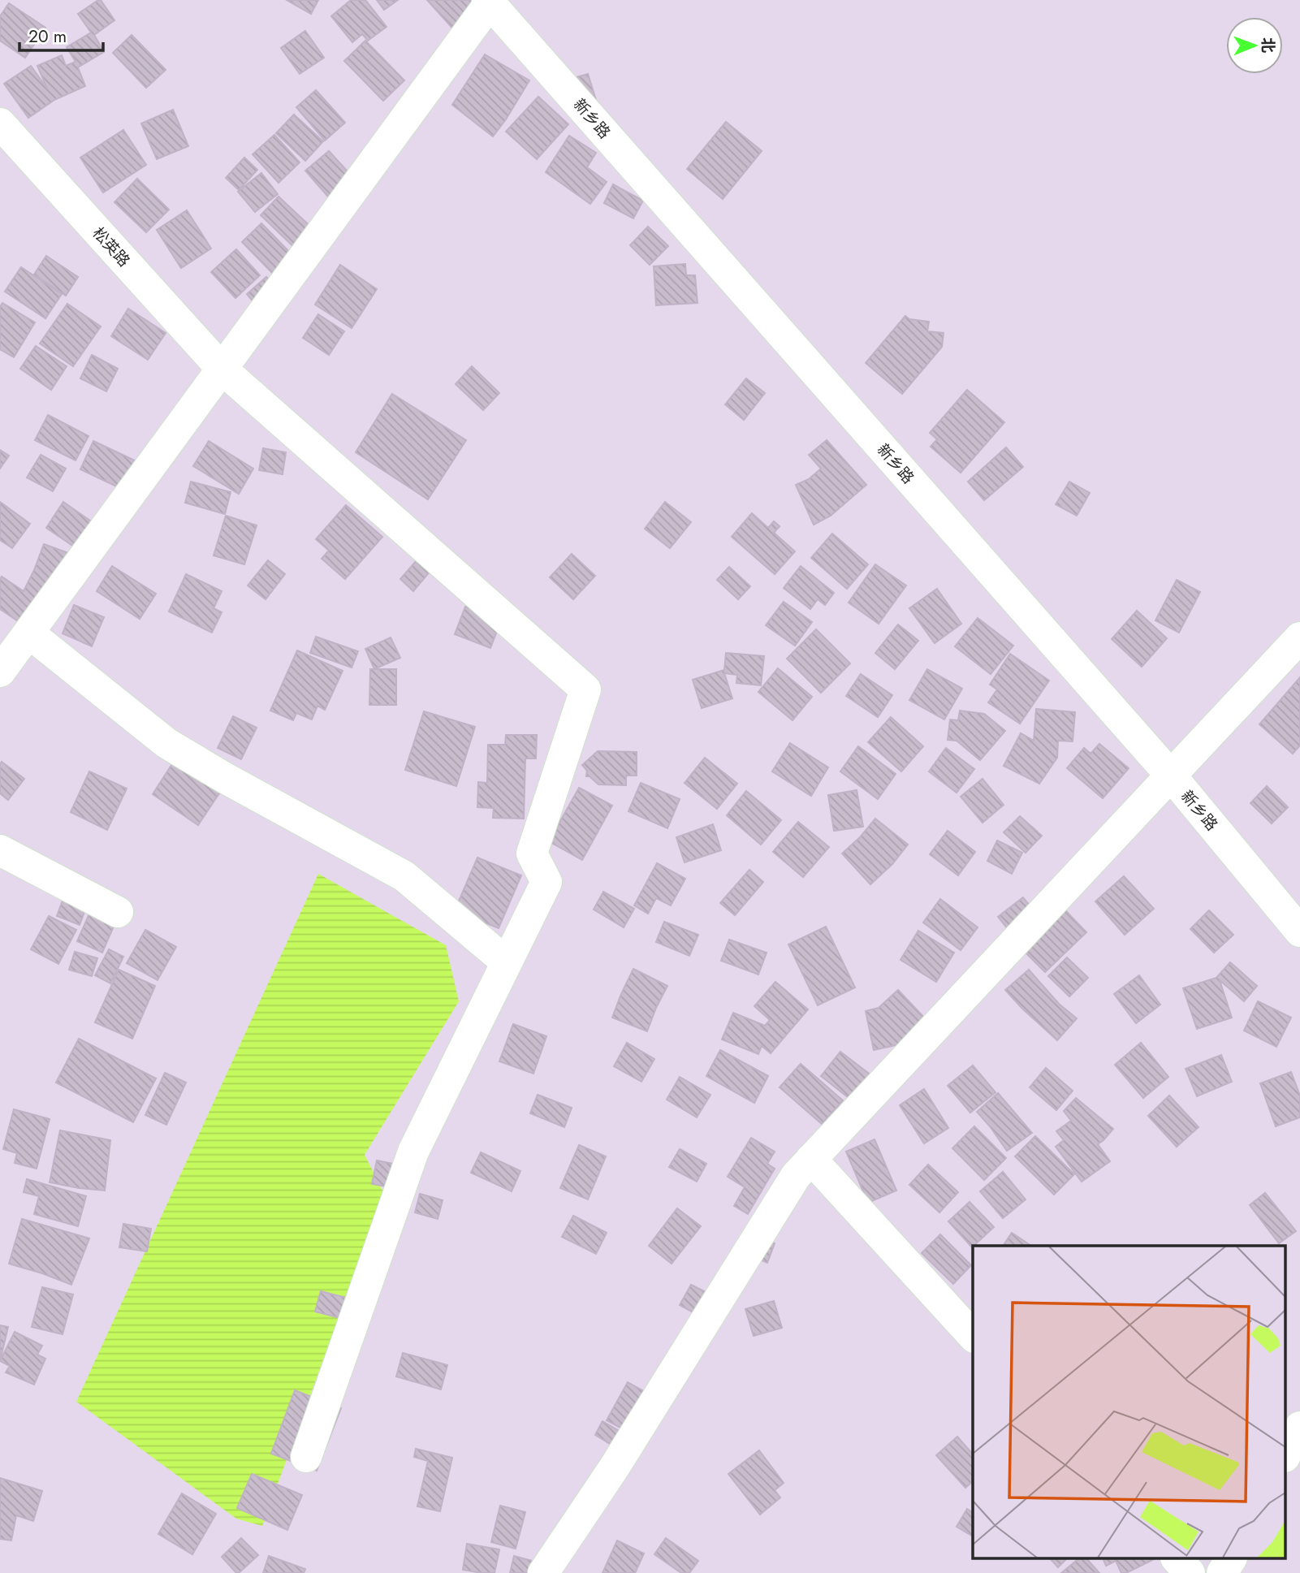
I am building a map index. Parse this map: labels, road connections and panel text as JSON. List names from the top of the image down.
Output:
{
  "streets": {
    "street": ["新乡路", "松英路"]
  },
  "scale_bar": "20 m",
  "north": "right"
}
